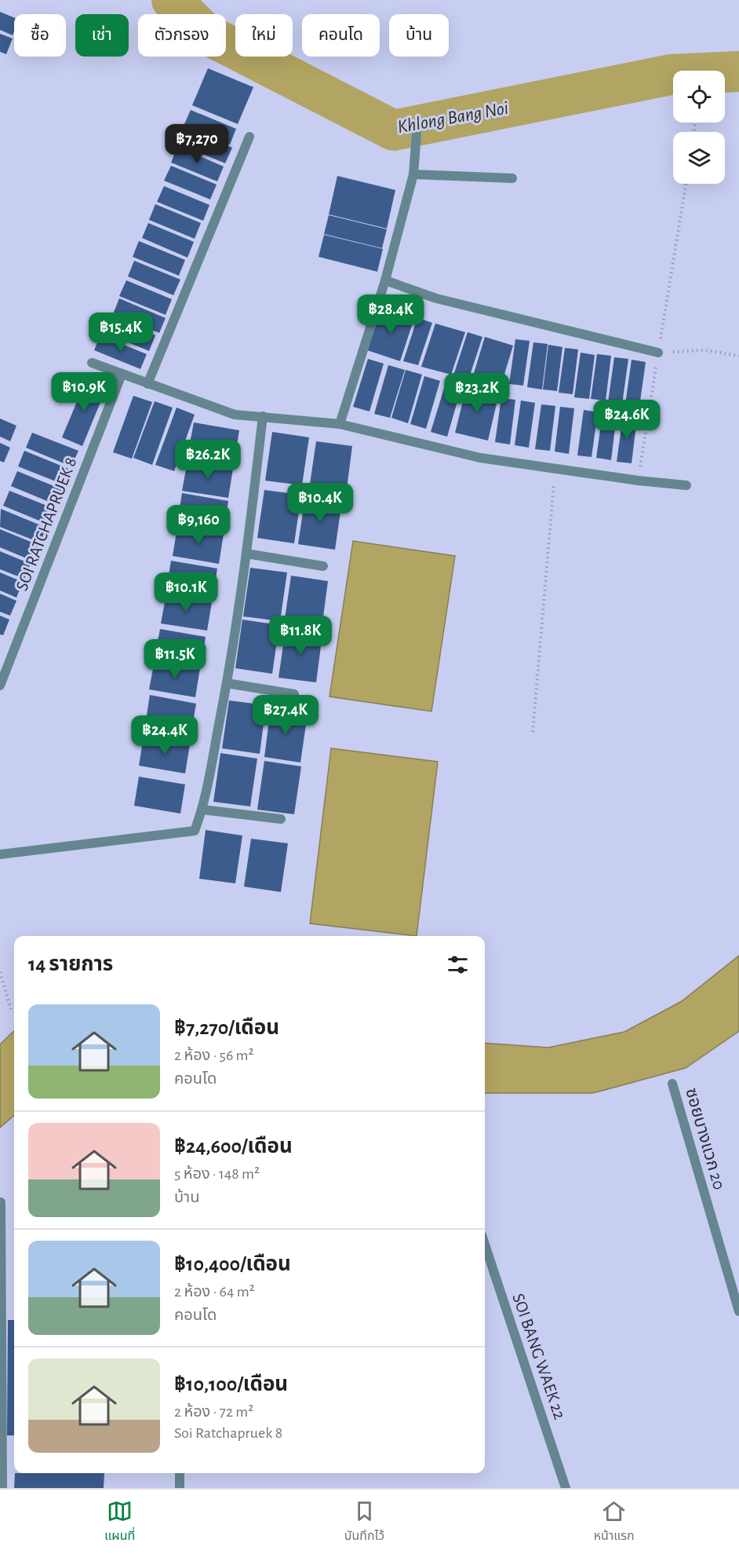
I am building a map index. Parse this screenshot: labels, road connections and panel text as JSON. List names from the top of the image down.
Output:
{
  "streets": {
    "street": ["SOI RATCHAPRUEK 8", "ซอยบางแวก 20", "SOI BANG WAEK 22"]
  },
  "water": ["Khlong Bang Noi"],
  "page": {
    "chip": [
      "ซื้อ",
      "เช่า",
      "ตัวกรอง",
      "ใหม่",
      "คอนโด",
      "บ้าน"
    ],
    "price": [
      "฿7,270",
      "฿28.4K",
      "฿15.4K",
      "฿10.9K",
      "฿23.2K",
      "฿24.6K",
      "฿26.2K",
      "฿10.4K",
      "฿9,160",
      "฿10.1K",
      "฿11.8K",
      "฿11.5K",
      "฿27.4K",
      "฿24.4K"
    ],
    "heading": "14 รายการ",
    "list": [
      {
        "name": "฿7,270/เดือน",
        "note": "2 ห้อง · 56 m² · คอนโด"
      },
      {
        "name": "฿24,600/เดือน",
        "note": "5 ห้อง · 148 m² · บ้าน"
      },
      {
        "name": "฿10,400/เดือน",
        "note": "2 ห้อง · 64 m² · คอนโด"
      },
      {
        "name": "฿10,100/เดือน",
        "note": "2 ห้อง · 72 m² · Soi Ratchapruek 8"
      }
    ],
    "tabs": ["แผนที่", "บันทึกไว้", "หน้าแรก"]
  }
}
